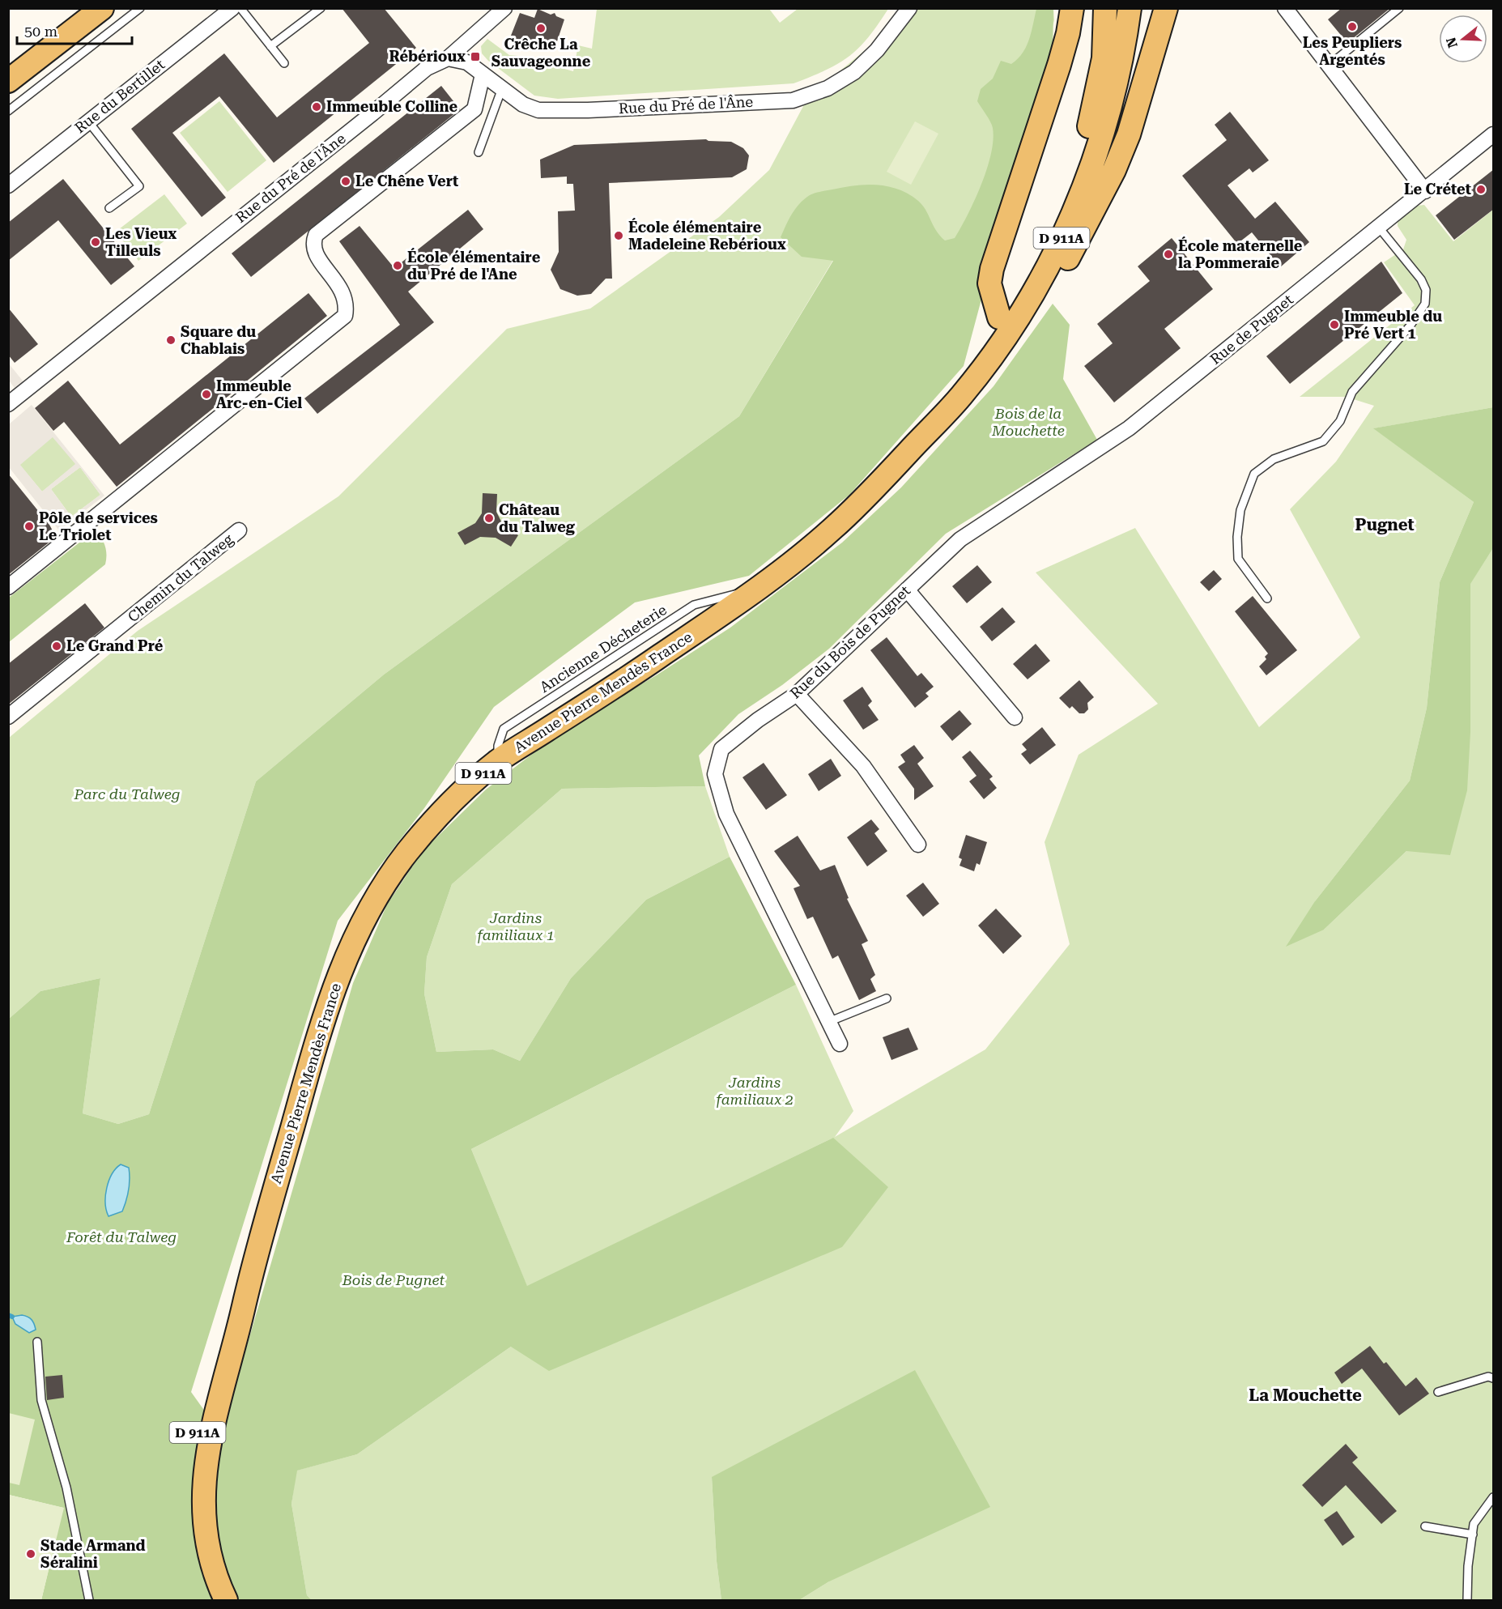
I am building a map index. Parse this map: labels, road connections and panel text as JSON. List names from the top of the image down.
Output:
{
  "streets": {
    "main road": ["D 911A", "Avenue Pierre Mendès France"],
    "street": [
      "Rue du Bertillet",
      "Rue du Pré de l'Âne",
      "Rue de Pugnet",
      "Chemin du Talweg",
      "Rue du Bois de Pugnet"
    ]
  },
  "crossings": [
    ["Rue de Pugnet", "Rue du Bois de Pugnet"]
  ],
  "districts": ["Pugnet", "La Mouchette"],
  "parks": [
    "Bois de la Mouchette",
    "Parc du Talweg",
    "Jardins familiaux 1",
    "Jardins familiaux 2",
    "Forêt du Talweg",
    "Bois de Pugnet"
  ],
  "places": {
    "other": [
      "Les Peupliers Argentés",
      "Crêche La Sauvageonne",
      "Immeuble Colline",
      "Le Chêne Vert",
      "Le Crétet",
      "École élémentaire Madeleine Rebérioux",
      "Les Vieux Tilleuls",
      "École maternelle la Pommeraie",
      "École élémentaire du Pré de l'Ane",
      "Immeuble du Pré Vert 1",
      "Square du Chablais",
      "Immeuble Arc-en-Ciel",
      "Château du Talweg",
      "Pôle de services Le Triolet",
      "Le Grand Pré",
      "Stade Armand Séralini"
    ],
    "transit": ["Rébérioux"]
  },
  "scale_bar": "50 m",
  "north": "left"
}
